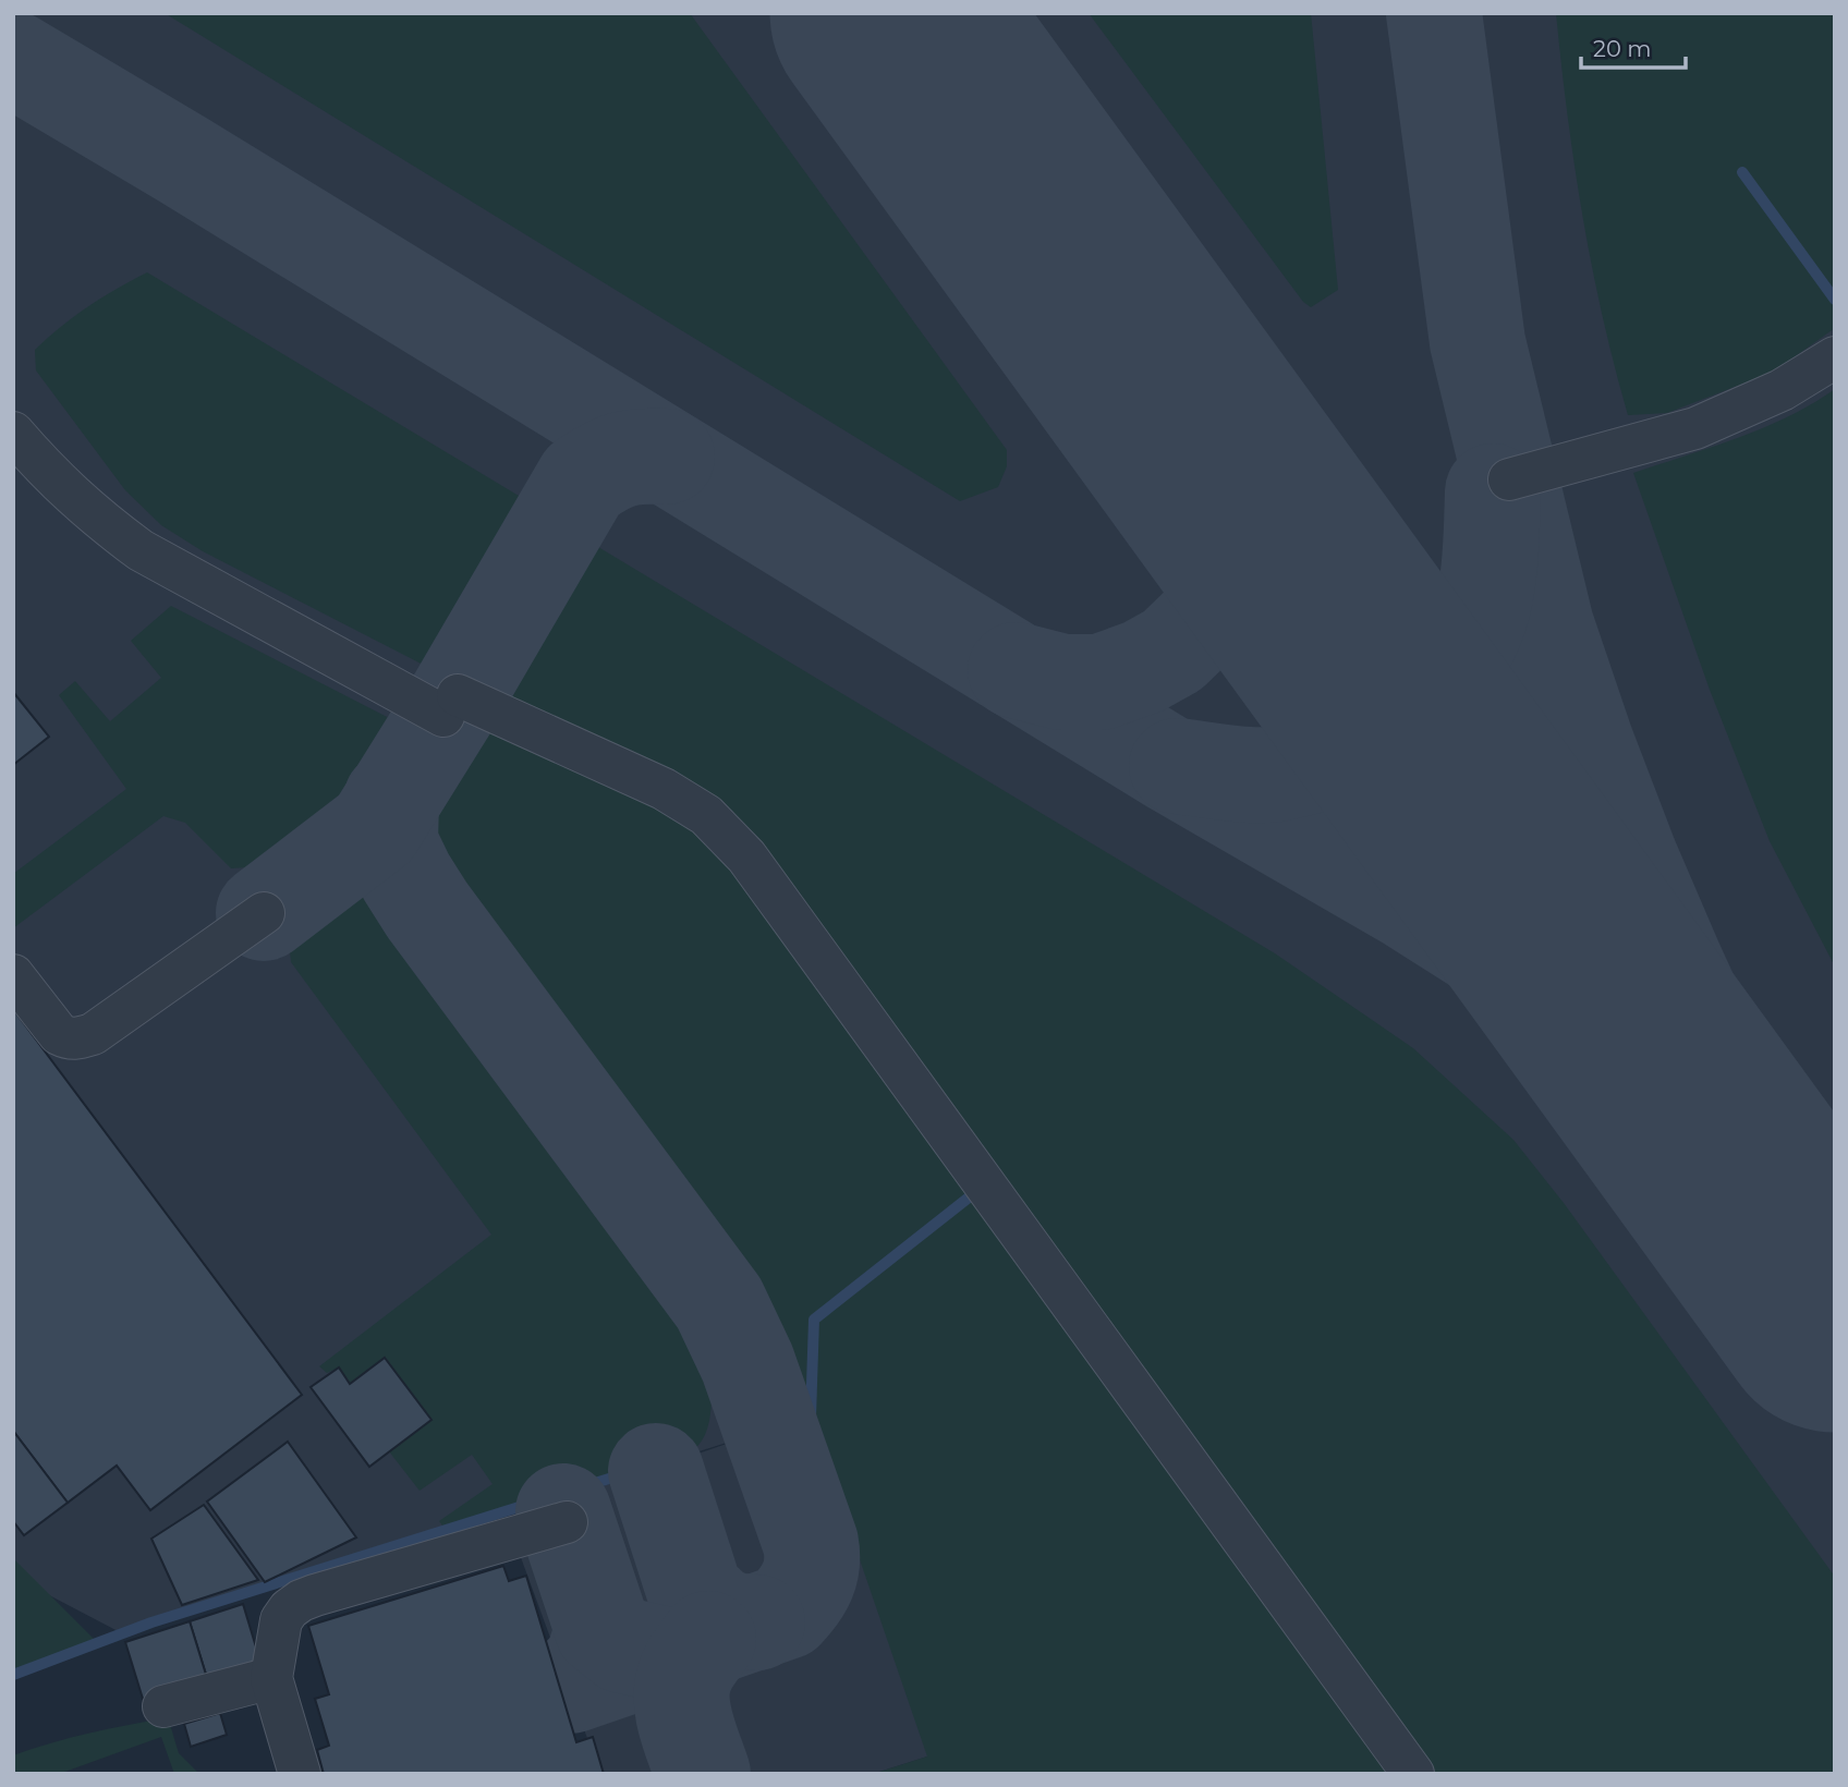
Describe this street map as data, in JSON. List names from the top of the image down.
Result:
{
  "scale_bar": "20 m"
}
